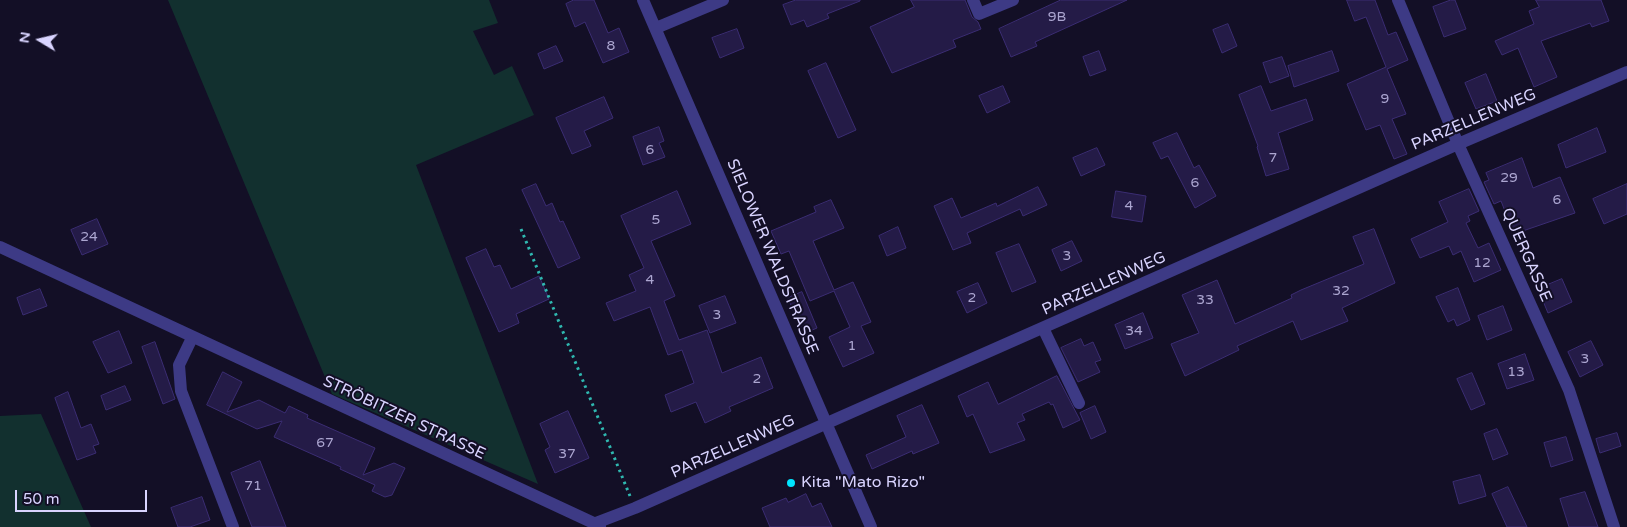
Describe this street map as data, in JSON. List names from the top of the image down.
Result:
{
  "streets": {
    "street": [
      "PARZELLENWEG",
      "QUERGASSE",
      "SIELOWER WALDSTRASSE",
      "STRÖBITZER STRASSE"
    ]
  },
  "crossings": [
    ["PARZELLENWEG", "QUERGASSE"],
    ["PARZELLENWEG", "SIELOWER WALDSTRASSE"],
    ["PARZELLENWEG", "STRÖBITZER STRASSE"]
  ],
  "places": ["Kita \"Mato Rizo\""],
  "house_numbers": [
    "9B",
    "8",
    "9",
    "6",
    "7",
    "29",
    "6",
    "6",
    "4",
    "5",
    "24",
    "3",
    "12",
    "4",
    "32",
    "2",
    "33",
    "3",
    "34",
    "1",
    "3",
    "13",
    "2",
    "67",
    "37",
    "71"
  ],
  "scale_bar": "50 m",
  "north": "left"
}
